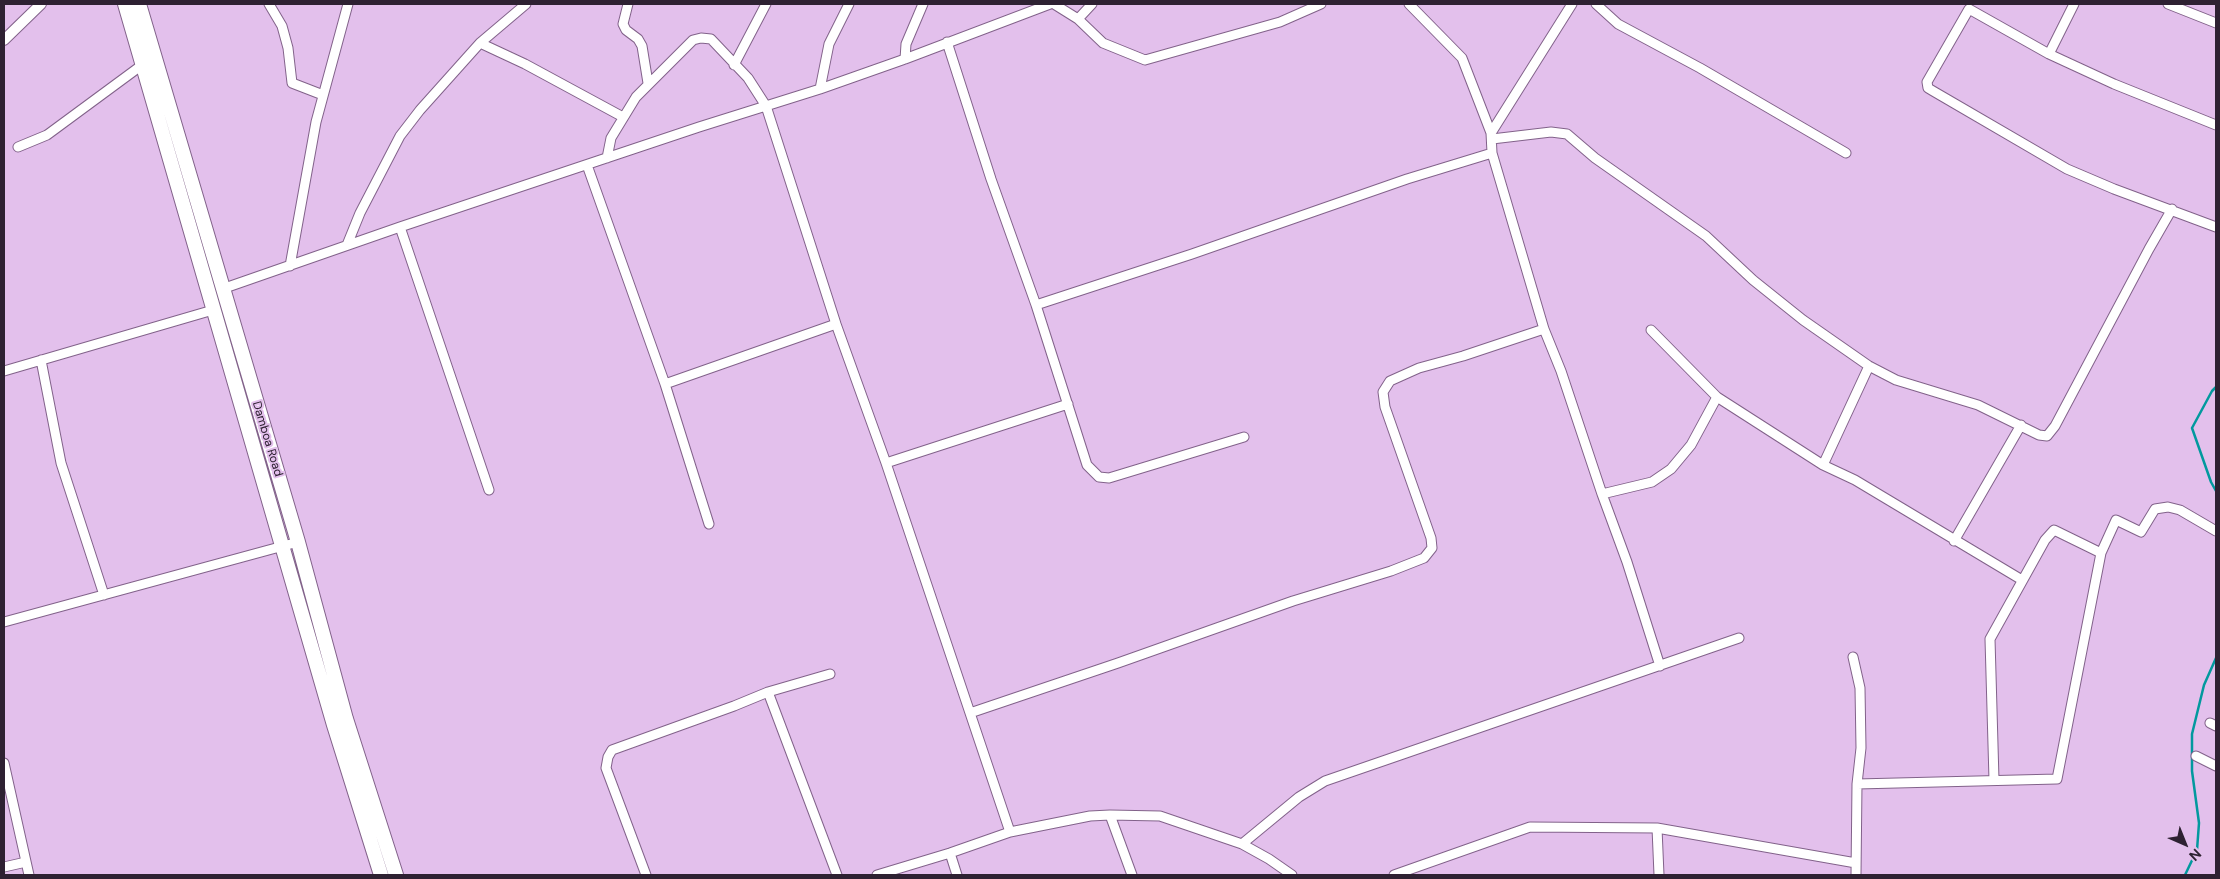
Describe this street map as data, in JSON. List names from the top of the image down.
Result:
{
  "streets": {
    "main road": ["Damboa Road"]
  },
  "north": "bottom right"
}
